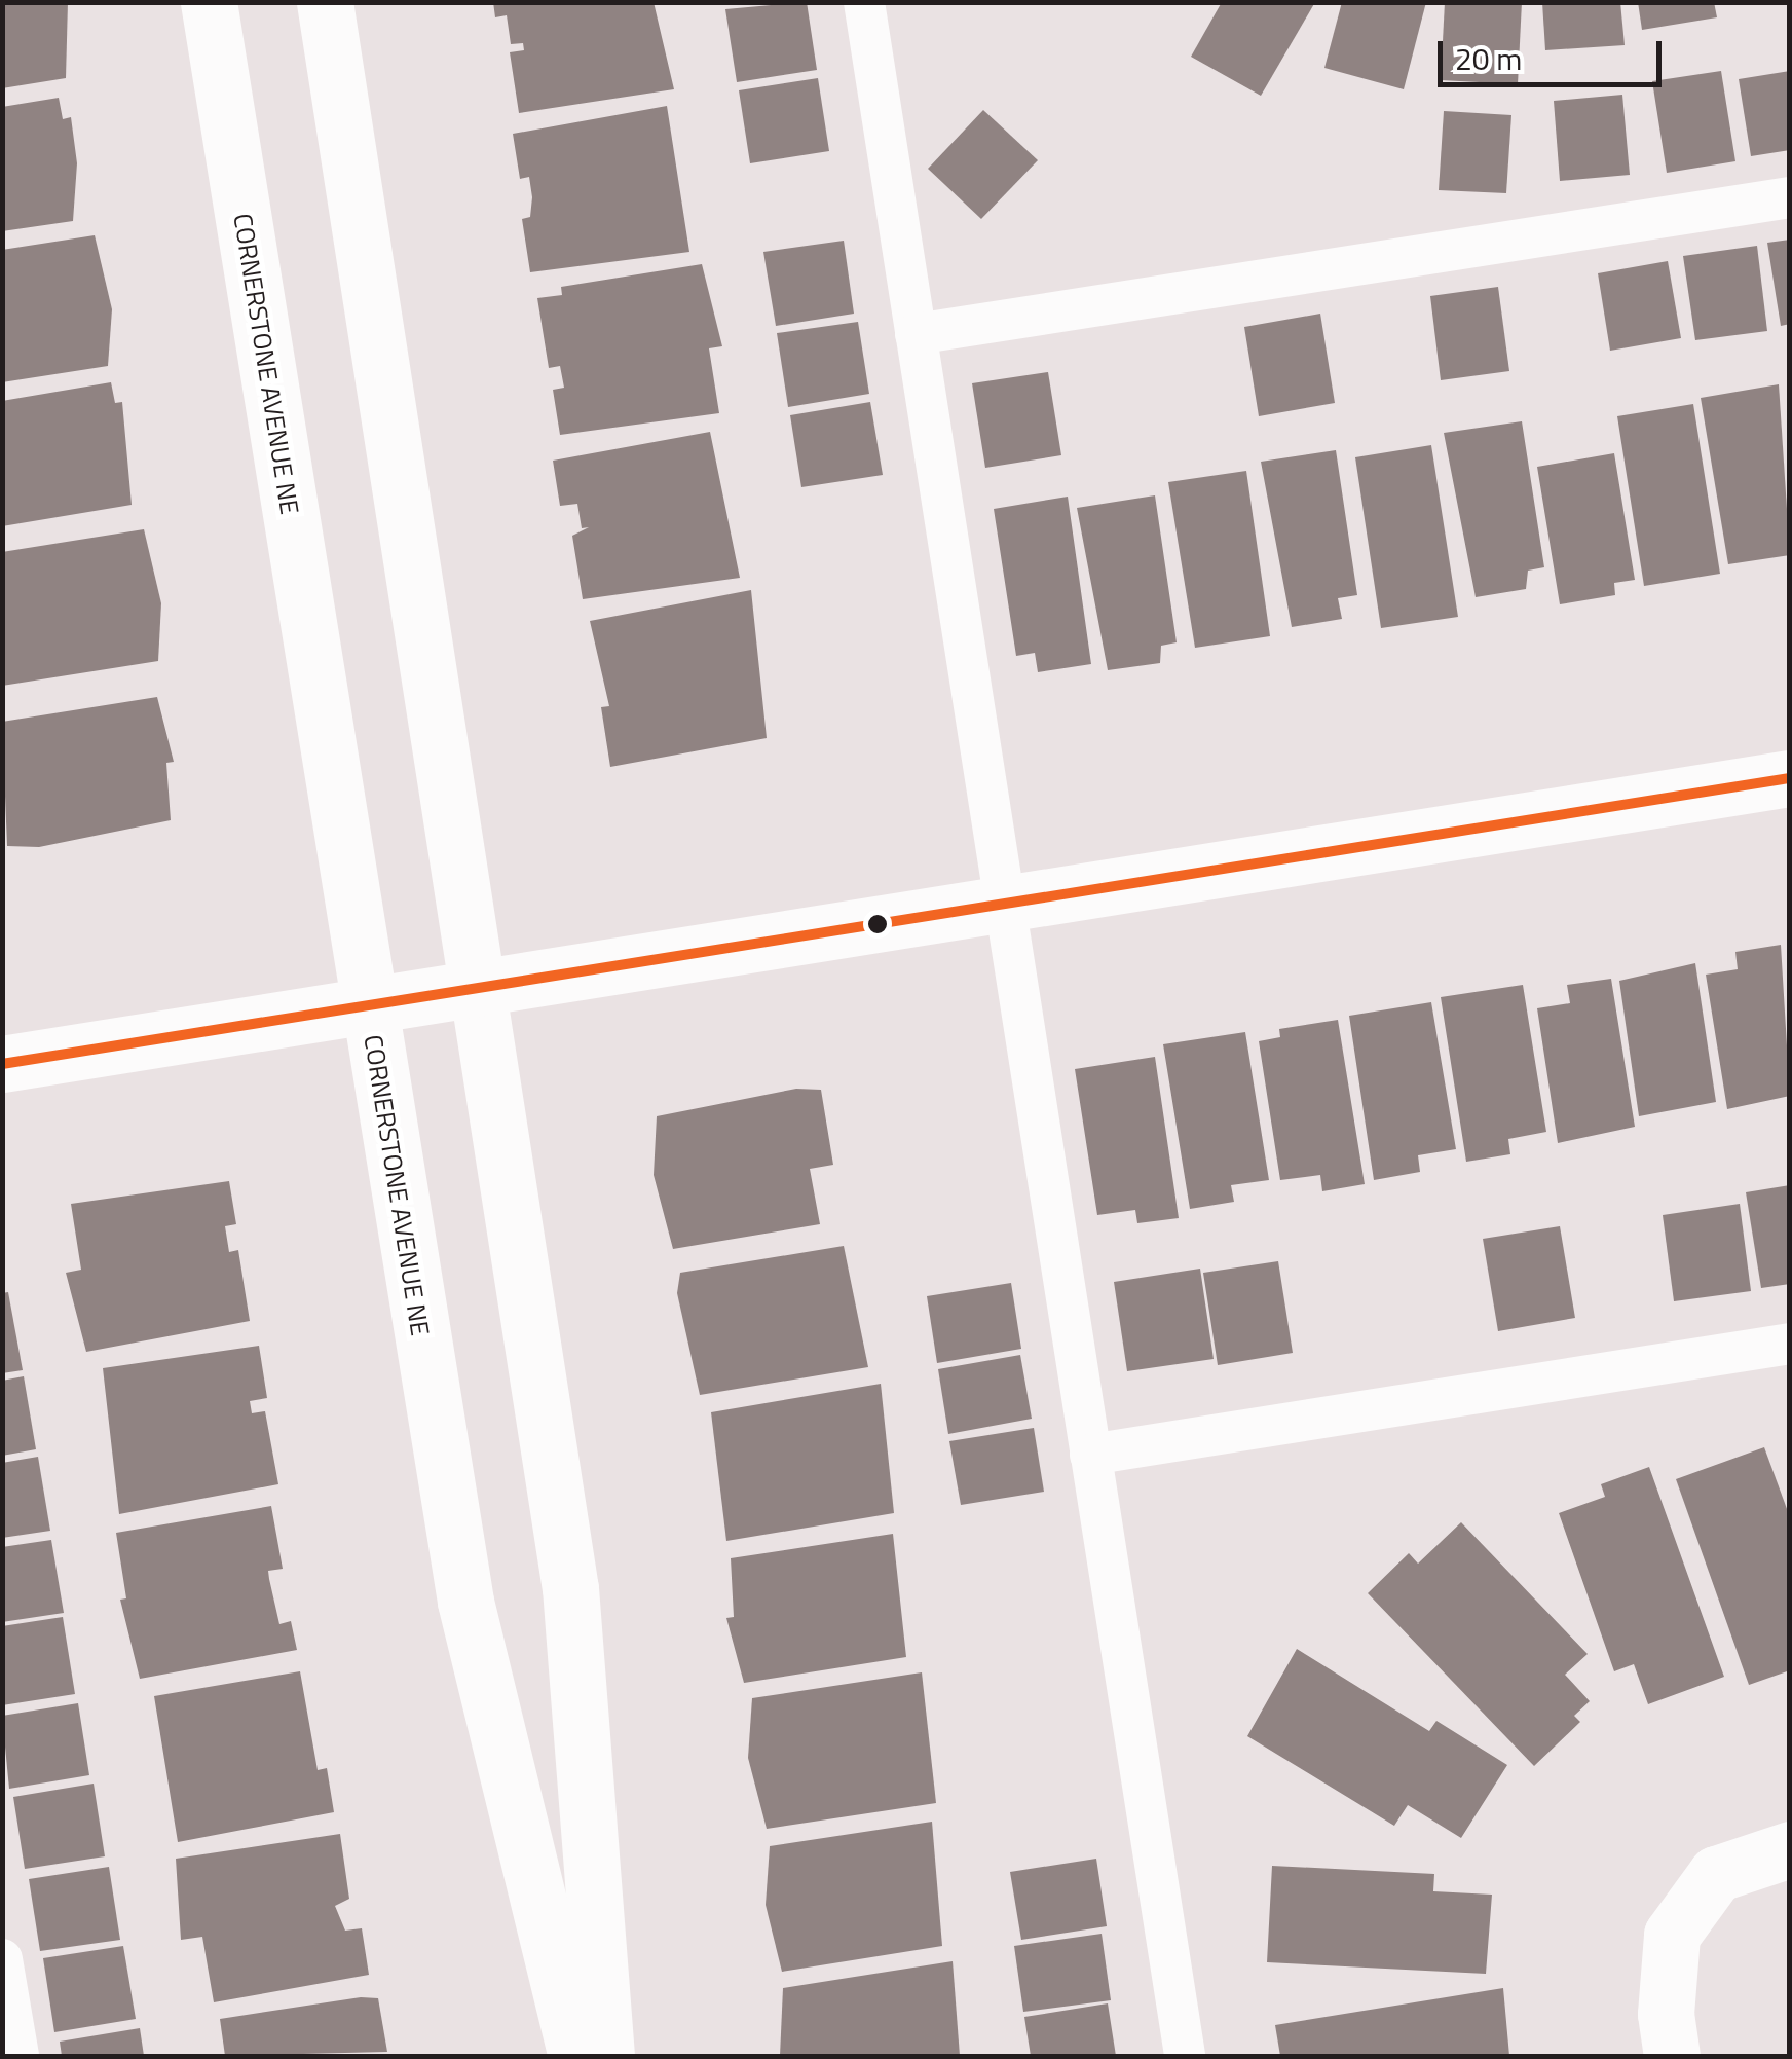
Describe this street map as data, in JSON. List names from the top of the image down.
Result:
{
  "streets": {
    "street": ["CORNERSTONE AVENUE NE"]
  },
  "scale_bar": "20 m"
}
